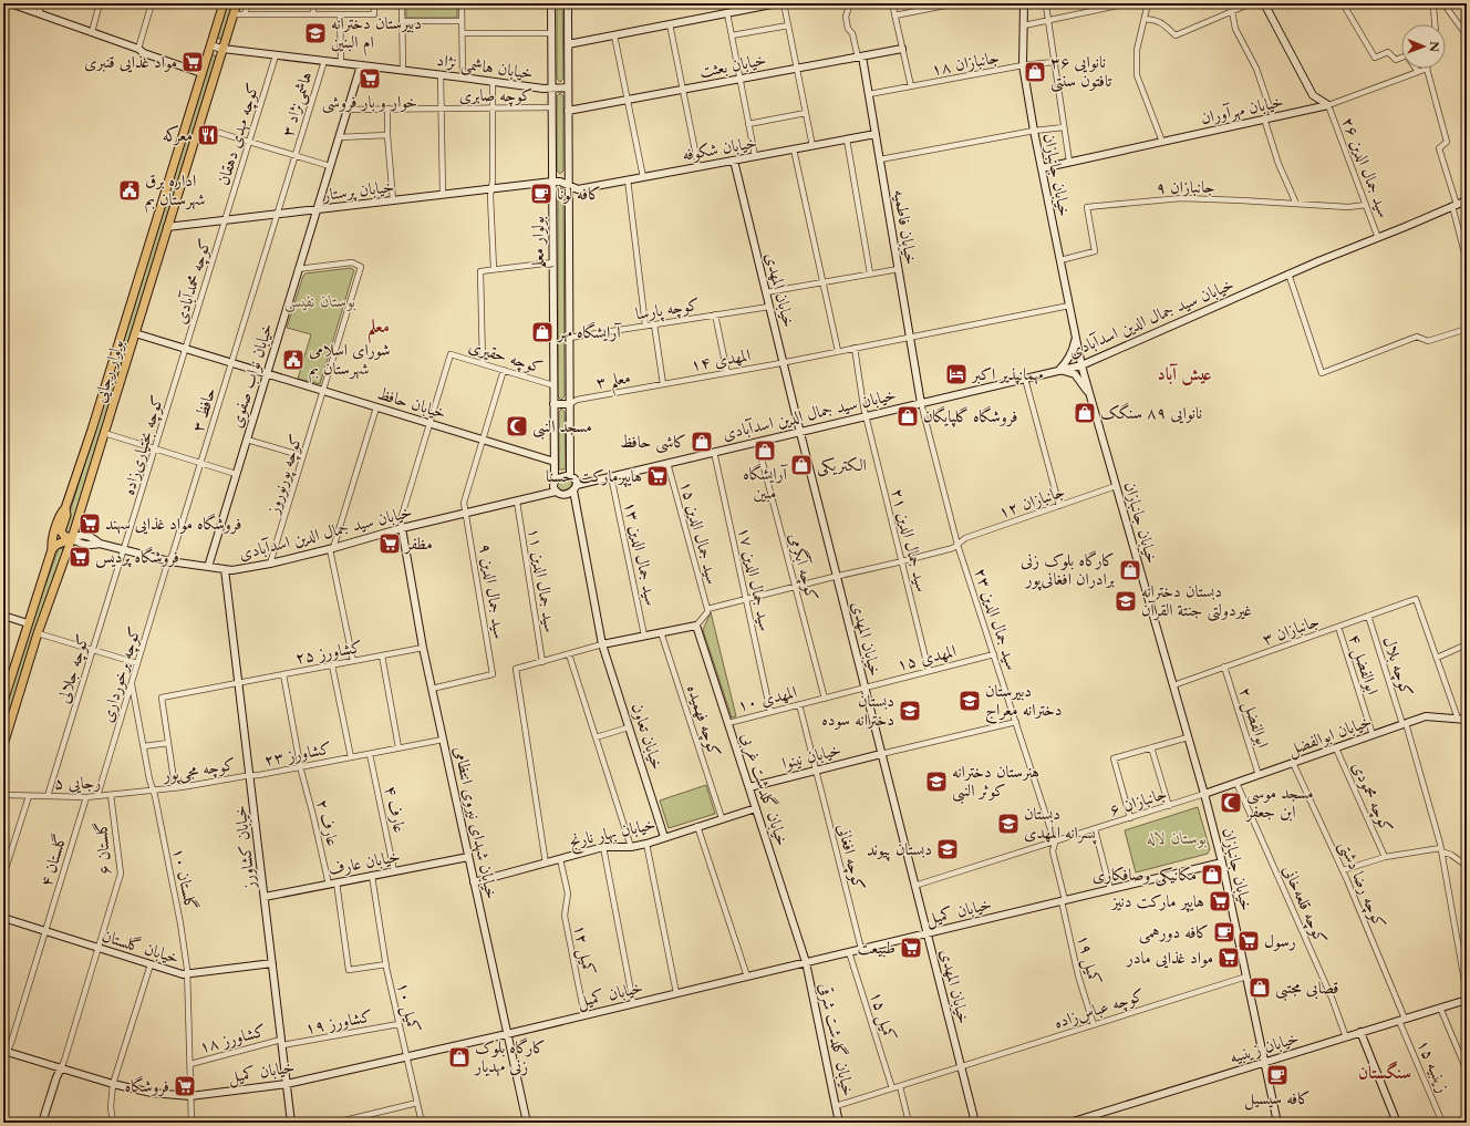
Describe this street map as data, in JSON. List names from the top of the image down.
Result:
{
  "streets": {
    "main road": ["بولوار رجایی"],
    "street": [
      "جانبازان ۱۸",
      "خیابان بعثت",
      "خیابان هاشمی نژاد",
      "کوچه صابری",
      "هاشمی‌نژاد ۳",
      "خیابان مهرآوران",
      "کوچه مهدی دهقان",
      "خیابان شکوفه",
      "سید جمال الدین ۲۶",
      "خیابان جانبازان",
      "جانبازان ۹",
      "خیابان پرستار",
      "خیابان فاطمیه",
      "بولوار معلم",
      "کوچه محمدآبادی",
      "خیابان المهدی",
      "کوچه پارسا",
      "خیابان سید جمال الدین اسدآبادی",
      "کوچه حقیری",
      "المهدی ۱۴",
      "خیابان نواب صفوی",
      "معلم ۳",
      "خیابان حافظ",
      "حافظ ۳",
      "کوچه بختیاری‌زاده",
      "کوچه پورنوروز",
      "جانبازان ۱۲",
      "سید جمال الدین ۱۵",
      "سید جمال الدین ۲۱",
      "سید جمال الدین ۱۳",
      "کوچه آبگرمی",
      "سید جمال الدین ۱۷",
      "سید جمال الدین ۱۱",
      "سید جمال الدین ۹",
      "سید جمال الدین ۲۳",
      "جانبازان ۳",
      "کشاورز ۲۵",
      "المهدی ۱۵",
      "ابوالفضل ۴",
      "کوچه بلال",
      "کوچه جلالی",
      "کوچه برخورداری",
      "المهدی ۱۰",
      "ابوالفضل ۲",
      "کوچه فهمیده",
      "خیابان ابوالفضل",
      "خیابان تعاون",
      "کشاورز ۲۳",
      "خیابان نینوا",
      "کوچه مجی‌پور",
      "رجایی ۵",
      "خیابان گلدشت غربی",
      "کوچه محمودی",
      "جانبازان ۶",
      "عارف ۴",
      "عارف ۲",
      "خیابان شهدای نیروی انتظامی",
      "خیابان بهار نارنج",
      "خیابان کشاورز",
      "گلستان ۶",
      "کوچه افغانی",
      "گلستان ۴",
      "خیابان عارف",
      "گلستان ۱۰",
      "کوچه رضا دشتی",
      "کوچه قلعه‌خانی",
      "خیابان کمیل",
      "خیابان گلستان",
      "کمیل ۱۲",
      "کمیل ۱۹",
      "کمیل ۱۰",
      "کوچه عباس‌زاده",
      "کمیل ۱۵",
      "کشاورز ۱۹",
      "کشاورز ۱۸",
      "خیابان گلدشت شرقی",
      "خیابان زینبیه",
      "زینبیه ۱۵"
    ]
  },
  "crossings": [
    ["جانبازان ۱۸", "خیابان جانبازان"],
    ["جانبازان ۱۸", "خیابان فاطمیه"],
    ["خیابان بعثت", "خیابان فاطمیه"],
    ["خیابان بعثت", "بولوار معلم"],
    ["خیابان هاشمی نژاد", "هاشمی‌نژاد ۳"],
    ["خیابان هاشمی نژاد", "کوچه مهدی دهقان"],
    ["خیابان هاشمی نژاد", "بولوار معلم"],
    ["خیابان هاشمی نژاد", "بولوار رجایی"],
    ["خیابان هاشمی نژاد", "خیابان نواب صفوی"],
    ["کوچه صابری", "بولوار معلم"],
    ["کوچه صابری", "خیابان نواب صفوی"],
    ["هاشمی‌نژاد ۳", "خیابان پرستار"],
    ["هاشمی‌نژاد ۳", "حافظ ۳"],
    ["خیابان مهرآوران", "سید جمال الدین ۲۶"],
    ["خیابان مهرآوران", "خیابان جانبازان"],
    ["کوچه مهدی دهقان", "خیابان پرستار"],
    ["کوچه مهدی دهقان", "کوچه محمدآبادی"],
    ["خیابان شکوفه", "خیابان پرستار"],
    ["خیابان شکوفه", "خیابان فاطمیه"],
    ["خیابان شکوفه", "بولوار معلم"],
    ["خیابان شکوفه", "خیابان المهدی"],
    ["سید جمال الدین ۲۶", "جانبازان ۹"],
    ["سید جمال الدین ۲۶", "خیابان سید جمال الدین اسدآبادی"],
    ["خیابان جانبازان", "جانبازان ۹"],
    ["خیابان جانبازان", "خیابان سید جمال الدین اسدآبادی"],
    ["خیابان جانبازان", "المهدی ۱۴"],
    ["خیابان جانبازان", "جانبازان ۱۲"],
    ["خیابان جانبازان", "جانبازان ۳"],
    ["خیابان جانبازان", "خیابان ابوالفضل"],
    ["خیابان جانبازان", "جانبازان ۶"],
    ["خیابان جانبازان", "خیابان کمیل"],
    ["خیابان جانبازان", "کوچه عباس‌زاده"],
    ["خیابان جانبازان", "خیابان زینبیه"],
    ["خیابان پرستار", "بولوار معلم"],
    ["خیابان پرستار", "کوچه محمدآبادی"],
    ["خیابان پرستار", "بولوار رجایی"],
    ["خیابان پرستار", "خیابان نواب صفوی"],
    ["خیابان فاطمیه", "خیابان سید جمال الدین اسدآبادی"],
    ["خیابان فاطمیه", "المهدی ۱۴"],
    ["خیابان فاطمیه", "سید جمال الدین ۲۳"],
    ["بولوار معلم", "کوچه پارسا"],
    ["بولوار معلم", "خیابان سید جمال الدین اسدآبادی"],
    ["بولوار معلم", "کوچه حقیری"],
    ["بولوار معلم", "معلم ۳"],
    ["بولوار معلم", "خیابان حافظ"],
    ["بولوار معلم", "خیابان تعاون"],
    ["کوچه محمدآبادی", "خیابان حافظ"],
    ["کوچه محمدآبادی", "کوچه بختیاری‌زاده"],
    ["خیابان المهدی", "کوچه پارسا"],
    ["خیابان المهدی", "خیابان سید جمال الدین اسدآبادی"],
    ["خیابان المهدی", "المهدی ۱۴"],
    ["خیابان المهدی", "جانبازان ۱۲"],
    ["خیابان المهدی", "المهدی ۱۵"],
    ["خیابان المهدی", "المهدی ۱۰"],
    ["خیابان المهدی", "خیابان نینوا"],
    ["خیابان المهدی", "جانبازان ۶"],
    ["خیابان المهدی", "خیابان کمیل"],
    ["خیابان المهدی", "کوچه عباس‌زاده"],
    ["خیابان سید جمال الدین اسدآبادی", "بولوار رجایی"],
    ["خیابان سید جمال الدین اسدآبادی", "خیابان نواب صفوی"],
    ["خیابان سید جمال الدین اسدآبادی", "حافظ ۳"],
    ["خیابان سید جمال الدین اسدآبادی", "کوچه بختیاری‌زاده"],
    ["خیابان سید جمال الدین اسدآبادی", "کوچه پورنوروز"],
    ["خیابان سید جمال الدین اسدآبادی", "سید جمال الدین ۱۵"],
    ["خیابان سید جمال الدین اسدآبادی", "سید جمال الدین ۲۱"],
    ["خیابان سید جمال الدین اسدآبادی", "سید جمال الدین ۱۳"],
    ["خیابان سید جمال الدین اسدآبادی", "کوچه آبگرمی"],
    ["خیابان سید جمال الدین اسدآبادی", "سید جمال الدین ۱۷"],
    ["خیابان سید جمال الدین اسدآبادی", "سید جمال الدین ۱۱"],
    ["خیابان سید جمال الدین اسدآبادی", "سید جمال الدین ۹"],
    ["خیابان سید جمال الدین اسدآبادی", "سید جمال الدین ۲۳"],
    ["خیابان سید جمال الدین اسدآبادی", "کوچه جلالی"],
    ["خیابان سید جمال الدین اسدآبادی", "کوچه برخورداری"],
    ["خیابان سید جمال الدین اسدآبادی", "خیابان تعاون"],
    ["خیابان سید جمال الدین اسدآبادی", "خیابان شهدای نیروی انتظامی"],
    ["خیابان سید جمال الدین اسدآبادی", "خیابان کشاورز"],
    ["کوچه حقیری", "خیابان حافظ"],
    ["کوچه حقیری", "سید جمال الدین ۹"],
    ["المهدی ۱۴", "معلم ۳"],
    ["المهدی ۱۴", "سید جمال الدین ۲۱"],
    ["بولوار رجایی", "خیابان حافظ"],
    ["خیابان نواب صفوی", "خیابان حافظ"],
    ["خیابان نواب صفوی", "کوچه پورنوروز"],
    ["خیابان حافظ", "حافظ ۳"],
    ["خیابان حافظ", "کوچه بختیاری‌زاده"],
    ["خیابان حافظ", "کوچه پورنوروز"],
    ["خیابان حافظ", "سید جمال الدین ۹"],
    ["حافظ ۳", "کوچه برخورداری"],
    ["کوچه بختیاری‌زاده", "کوچه جلالی"],
    ["جانبازان ۱۲", "سید جمال الدین ۱۵"],
    ["جانبازان ۱۲", "سید جمال الدین ۲۱"],
    ["جانبازان ۱۲", "کوچه آبگرمی"],
    ["جانبازان ۱۲", "سید جمال الدین ۱۷"],
    ["جانبازان ۱۲", "سید جمال الدین ۲۳"],
    ["سید جمال الدین ۲۱", "المهدی ۱۵"],
    ["کوچه آبگرمی", "المهدی ۱۰"],
    ["سید جمال الدین ۱۷", "المهدی ۱۰"],
    ["سید جمال الدین ۹", "خیابان شهدای نیروی انتظامی"],
    ["سید جمال الدین ۲۳", "المهدی ۱۵"],
    ["سید جمال الدین ۲۳", "جانبازان ۶"],
    ["سید جمال الدین ۲۳", "کمیل ۱۹"],
    ["جانبازان ۳", "ابوالفضل ۴"],
    ["جانبازان ۳", "کوچه بلال"],
    ["جانبازان ۳", "ابوالفضل ۲"],
    ["کشاورز ۲۵", "عارف ۲"],
    ["کشاورز ۲۵", "خیابان شهدای نیروی انتظامی"],
    ["کشاورز ۲۵", "خیابان کشاورز"],
    ["المهدی ۱۵", "المهدی ۱۰"],
    ["ابوالفضل ۴", "خیابان ابوالفضل"],
    ["کوچه بلال", "خیابان ابوالفضل"],
    ["کوچه جلالی", "رجایی ۵"],
    ["کوچه برخورداری", "رجایی ۵"],
    ["کوچه برخورداری", "گلستان ۱۰"],
    ["المهدی ۱۰", "خیابان گلدشت غربی"],
    ["المهدی ۱۰", "کوچه افغانی"],
    ["ابوالفضل ۲", "خیابان ابوالفضل"],
    ["کوچه فهمیده", "خیابان بهار نارنج"],
    ["خیابان ابوالفضل", "کوچه محمودی"],
    ["خیابان ابوالفضل", "جانبازان ۶"],
    ["خیابان ابوالفضل", "کوچه رضا دشتی"],
    ["خیابان ابوالفضل", "کوچه قلعه‌خانی"],
    ["خیابان تعاون", "خیابان بهار نارنج"],
    ["کشاورز ۲۳", "کوچه مجی‌پور"],
    ["کشاورز ۲۳", "عارف ۴"],
    ["کشاورز ۲۳", "عارف ۲"],
    ["کشاورز ۲۳", "خیابان شهدای نیروی انتظامی"],
    ["کشاورز ۲۳", "خیابان کشاورز"],
    ["خیابان نینوا", "خیابان گلدشت غربی"],
    ["خیابان نینوا", "کوچه افغانی"],
    ["کوچه مجی‌پور", "رجایی ۵"],
    ["کوچه مجی‌پور", "خیابان کشاورز"],
    ["کوچه مجی‌پور", "گلستان ۱۰"],
    ["رجایی ۵", "گلستان ۶"],
    ["رجایی ۵", "گلستان ۴"],
    ["رجایی ۵", "گلستان ۱۰"],
    ["خیابان گلدشت غربی", "خیابان بهار نارنج"],
    ["خیابان گلدشت غربی", "خیابان کمیل"],
    ["خیابان گلدشت غربی", "خیابان گلدشت شرقی"],
    ["جانبازان ۶", "کمیل ۱۹"],
    ["عارف ۴", "خیابان عارف"],
    ["عارف ۲", "خیابان عارف"],
    ["خیابان شهدای نیروی انتظامی", "خیابان بهار نارنج"],
    ["خیابان شهدای نیروی انتظامی", "خیابان عارف"],
    ["خیابان شهدای نیروی انتظامی", "خیابان کمیل"],
    ["خیابان بهار نارنج", "کمیل ۱۲"],
    ["خیابان کشاورز", "خیابان عارف"],
    ["خیابان کشاورز", "خیابان کمیل"],
    ["خیابان کشاورز", "خیابان گلستان"],
    ["خیابان کشاورز", "کشاورز ۱۹"],
    ["خیابان کشاورز", "کشاورز ۱۸"],
    ["گلستان ۶", "خیابان کمیل"],
    ["گلستان ۶", "خیابان گلستان"],
    ["کوچه افغانی", "خیابان کمیل"],
    ["گلستان ۴", "خیابان کمیل"],
    ["گلستان ۴", "خیابان گلستان"],
    ["خیابان عارف", "کمیل ۱۰"],
    ["گلستان ۱۰", "خیابان کمیل"],
    ["گلستان ۱۰", "خیابان گلستان"],
    ["گلستان ۱۰", "کشاورز ۱۸"],
    ["کوچه رضا دشتی", "خیابان زینبیه"],
    ["کوچه رضا دشتی", "زینبیه ۱۵"],
    ["کوچه قلعه‌خانی", "خیابان زینبیه"],
    ["خیابان کمیل", "کمیل ۱۲"],
    ["خیابان کمیل", "کمیل ۱۹"],
    ["خیابان کمیل", "کمیل ۱۰"],
    ["خیابان کمیل", "کمیل ۱۵"],
    ["خیابان کمیل", "خیابان گلدشت شرقی"],
    ["کمیل ۱۹", "کوچه عباس‌زاده"],
    ["کمیل ۱۰", "کشاورز ۱۹"],
    ["کوچه عباس‌زاده", "کمیل ۱۵"],
    ["کوچه عباس‌زاده", "خیابان گلدشت شرقی"],
    ["کشاورز ۱۹", "کشاورز ۱۸"],
    ["خیابان زینبیه", "زینبیه ۱۵"]
  ],
  "districts": ["معلم", "عیش آباد", "سنگستان"],
  "parks": ["بوستان نفیس", "بوستان لاله"],
  "places": {
    "school or university": [
      "دبیرستان دخترانه ام البنین",
      "دبستان دخترانه غیردولتی جنتة القرآن",
      "دبیرستان دخترانه معراج",
      "دبستان دخترانه سوده",
      "هنرستان دخترانه کوثر النبی",
      "دبستان پسرانه المهدی",
      "دبستان پیوند"
    ],
    "supermarket": [
      "مواد غذایی قنبری",
      "خوار و بار فروشی",
      "هایپرمارکت حسنا",
      "فروشگاه مواد غذایی سهند",
      "مظفر",
      "فروشگاه پردیس",
      "هایپر مارکت دنیز",
      "رسول",
      "طبیعت",
      "مواد غذایی مادر",
      "فروشگاه"
    ],
    "shop": [
      "نانوایی ۳۶ تافتون سنتی",
      "آرایشگاه مهر",
      "نانوایی ۸۹ سنگک",
      "فروشگاه گلپایگان",
      "کاشی حافظ",
      "آرایشگاه مبین",
      "الکتریکی",
      "کارگاه بلوک زنی برادران افغانی‌پور",
      "مکانیکی وصافکاری",
      "قصابی مجتبی",
      "کارگاه بلوک زنی مهدیار"
    ],
    "restaurant": ["معرکه"],
    "public building": ["اداره برق شهرستان بم", "شورای اسلامی شهرستان بم"],
    "cafe": ["کافه لونا", "کافه دورهمی", "کافه سیسیل"],
    "hotel": ["مهمانپذیر اکبر"],
    "mosque": ["مسجد النبی", "مسجد موسی ابن جعفر"]
  },
  "north": "right"
}
